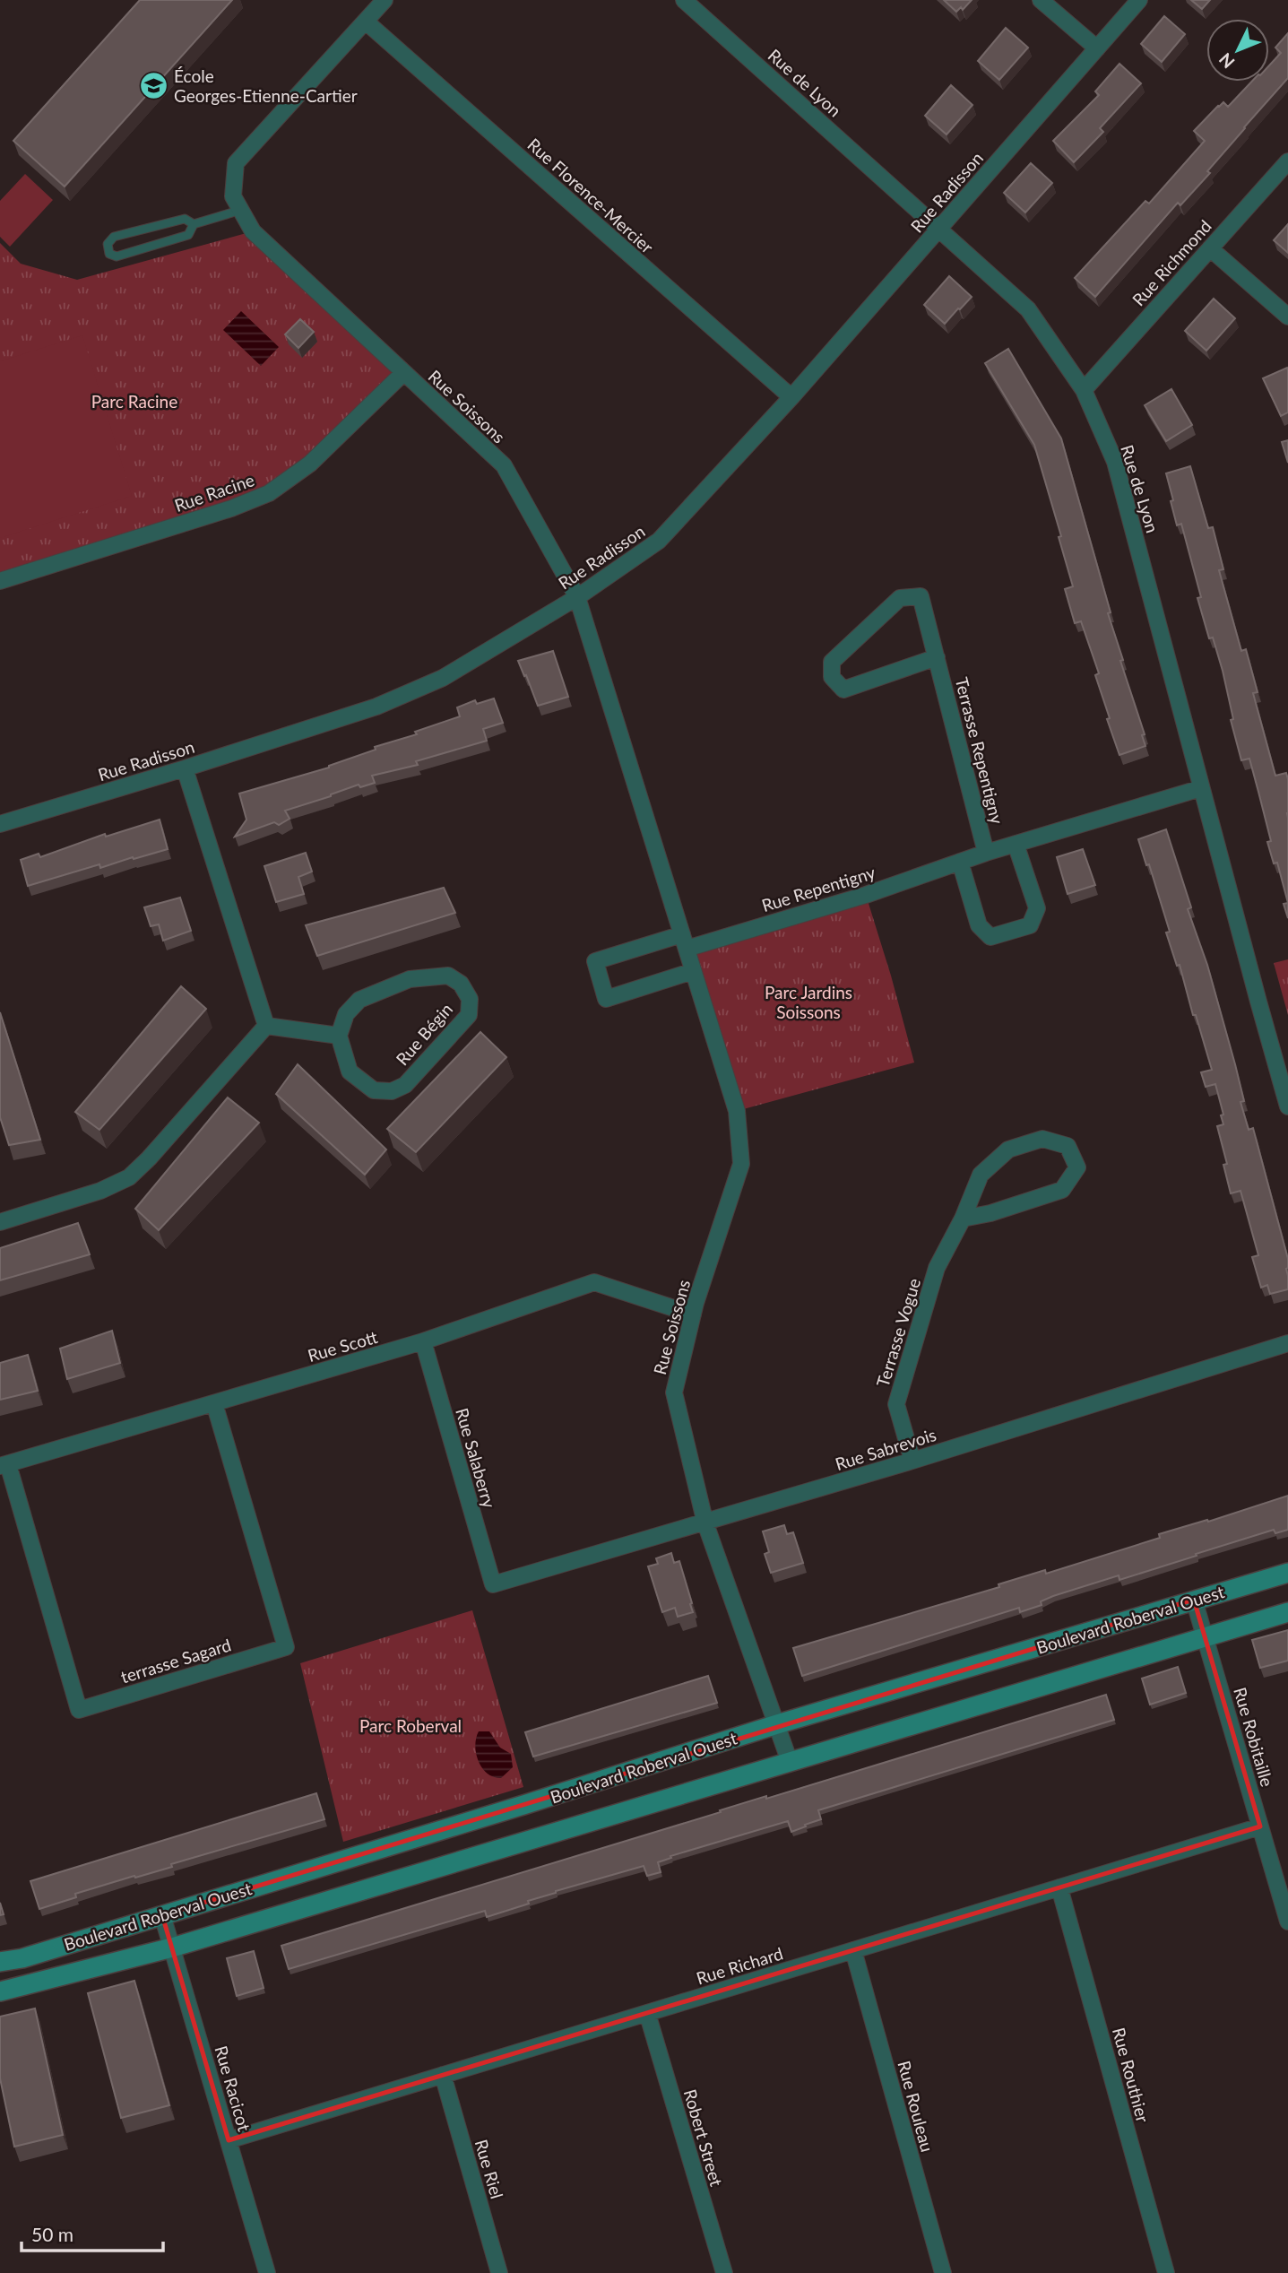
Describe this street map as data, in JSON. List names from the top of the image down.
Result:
{
  "streets": {
    "street": [
      "Rue de Lyon",
      "Rue Radisson",
      "Rue Florence-Mercier",
      "Rue Richmond",
      "Rue Soissons",
      "Rue Racine",
      "Terrasse Repentigny",
      "Rue Repentigny",
      "Rue Bégin",
      "Terrasse Vogue",
      "Rue Scott",
      "Rue Sabrevois",
      "Rue Salaberry",
      "Boulevard Roberval Ouest",
      "terrasse Sagard",
      "Rue Robitaille",
      "Rue Richard",
      "Rue Routhier",
      "Rue Racicot",
      "Rue Rouleau",
      "Robert Street",
      "Rue Riel"
    ]
  },
  "crossings": [
    ["Rue de Lyon", "Rue Radisson"],
    ["Rue de Lyon", "Rue Richmond"],
    ["Rue de Lyon", "Rue Repentigny"],
    ["Rue Radisson", "Rue Florence-Mercier"],
    ["Rue Radisson", "Rue Soissons"],
    ["Rue Florence-Mercier", "Rue Soissons"],
    ["Rue Soissons", "Rue Racine"],
    ["Rue Soissons", "Rue Repentigny"],
    ["Rue Soissons", "Rue Scott"],
    ["Rue Soissons", "Rue Sabrevois"],
    ["Rue Soissons", "Boulevard Roberval Ouest"],
    ["Terrasse Repentigny", "Rue Repentigny"],
    ["Terrasse Vogue", "Rue Sabrevois"],
    ["Rue Scott", "Rue Salaberry"],
    ["Rue Scott", "terrasse Sagard"],
    ["Rue Sabrevois", "Rue Salaberry"],
    ["Boulevard Roberval Ouest", "Rue Robitaille"],
    ["Boulevard Roberval Ouest", "Rue Racicot"],
    ["Rue Robitaille", "Rue Richard"],
    ["Rue Richard", "Rue Routhier"],
    ["Rue Richard", "Rue Racicot"],
    ["Rue Richard", "Rue Rouleau"],
    ["Rue Richard", "Robert Street"],
    ["Rue Richard", "Rue Riel"]
  ],
  "parks": ["Parc Racine", "Parc Jardins Soissons", "Parc Roberval"],
  "places": {
    "school or university": ["École Georges-Etienne-Cartier"]
  },
  "scale_bar": "50 m",
  "north": "bottom left"
}
